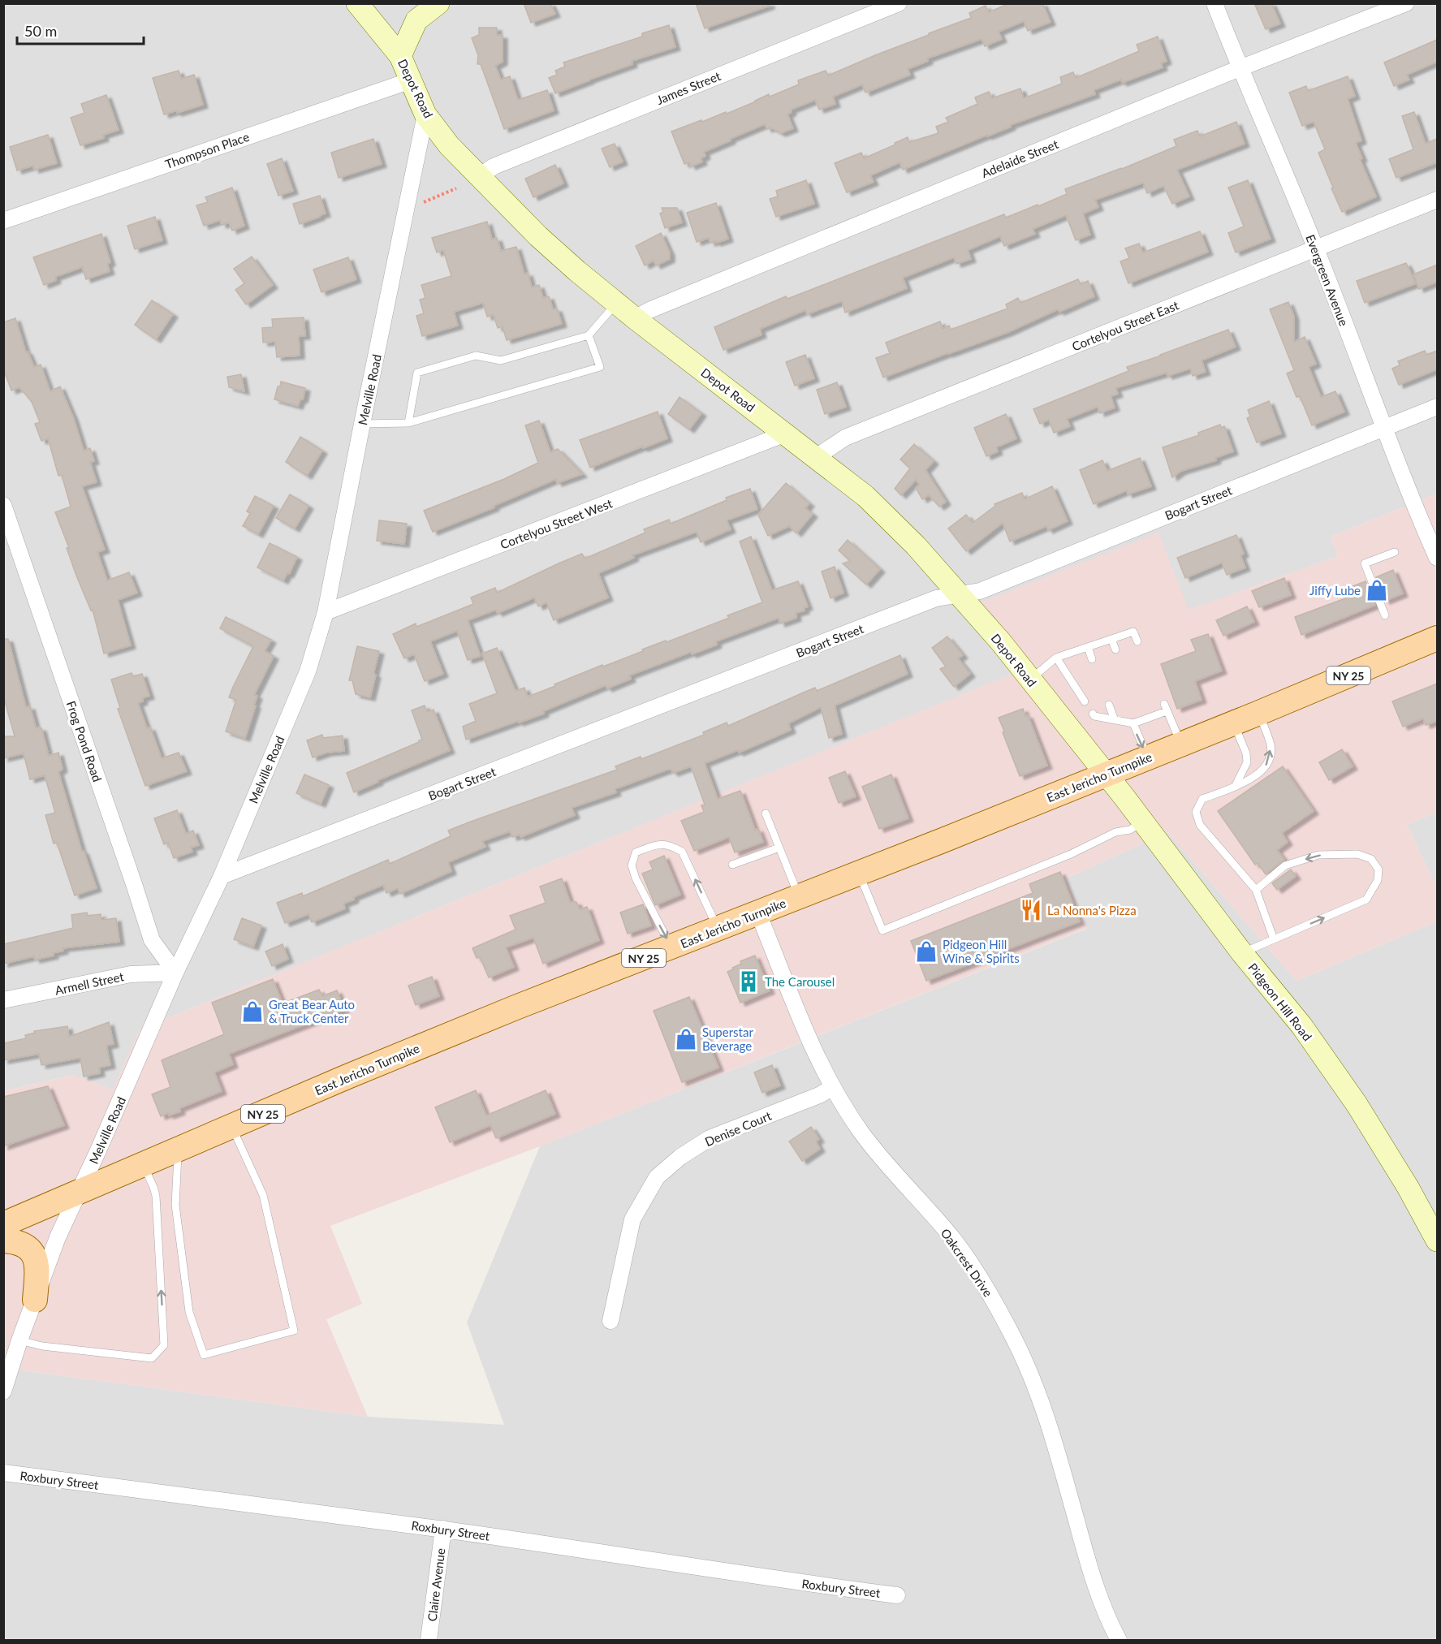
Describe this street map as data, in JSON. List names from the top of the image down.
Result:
{
  "streets": {
    "main road": ["NY 25", "East Jericho Turnpike"],
    "street": [
      "James Street",
      "Depot Road",
      "Thompson Place",
      "Adelaide Street",
      "Evergreen Avenue",
      "Cortelyou Street East",
      "Melville Road",
      "Bogart Street",
      "Cortelyou Street West",
      "Frog Pond Road",
      "Armell Street",
      "Pidgeon Hill Road",
      "Denise Court",
      "Oakcrest Drive",
      "Roxbury Street",
      "Claire Avenue"
    ]
  },
  "crossings": [
    ["James Street", "Depot Road"],
    ["Depot Road", "Thompson Place"],
    ["Depot Road", "Adelaide Street"],
    ["Depot Road", "Cortelyou Street East"],
    ["Depot Road", "Melville Road"],
    ["Depot Road", "Bogart Street"],
    ["Depot Road", "Cortelyou Street West"],
    ["Depot Road", "East Jericho Turnpike"],
    ["Depot Road", "Pidgeon Hill Road"],
    ["Adelaide Street", "Evergreen Avenue"],
    ["Evergreen Avenue", "Cortelyou Street East"],
    ["Evergreen Avenue", "Bogart Street"],
    ["Melville Road", "Bogart Street"],
    ["Melville Road", "Cortelyou Street West"],
    ["Melville Road", "Frog Pond Road"],
    ["Melville Road", "East Jericho Turnpike"],
    ["Melville Road", "Armell Street"],
    ["Frog Pond Road", "Armell Street"],
    ["East Jericho Turnpike", "Pidgeon Hill Road"],
    ["East Jericho Turnpike", "Oakcrest Drive"],
    ["Denise Court", "Oakcrest Drive"],
    ["Roxbury Street", "Claire Avenue"]
  ],
  "places": {
    "shop": [
      "Jiffy Lube",
      "Pidgeon Hill Wine & Spirits",
      "Great Bear Auto & Truck Center",
      "Superstar Beverage"
    ],
    "restaurant": ["La Nonna's Pizza"],
    "building": ["The Carousel"]
  },
  "scale_bar": "50 m"
}
